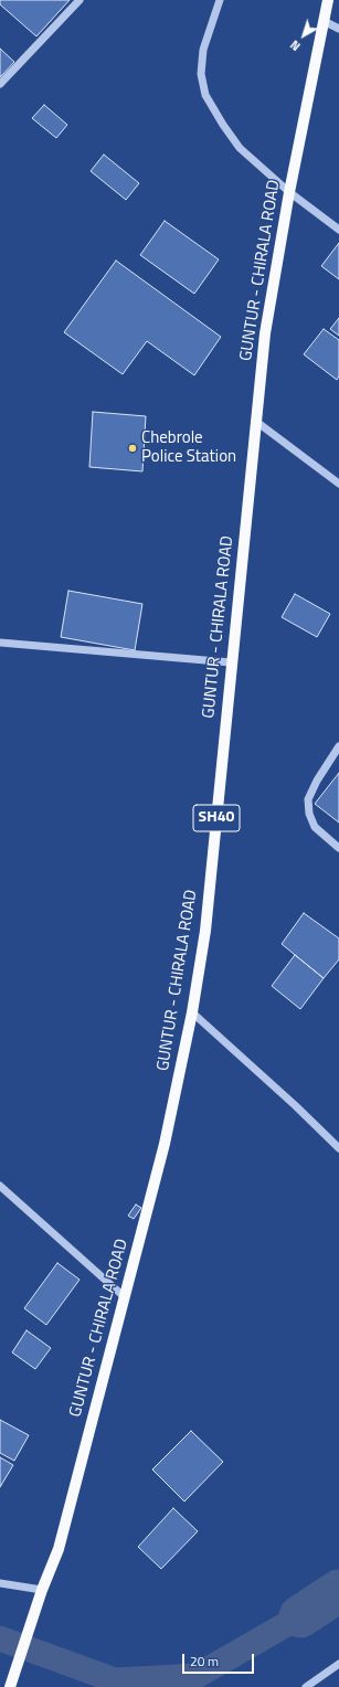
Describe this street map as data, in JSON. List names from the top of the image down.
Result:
{
  "streets": {
    "main road": ["GUNTUR - CHIRALA ROAD", "SH40"]
  },
  "places": ["Chebrole Police Station"],
  "scale_bar": "20 m",
  "north": "bottom left"
}
